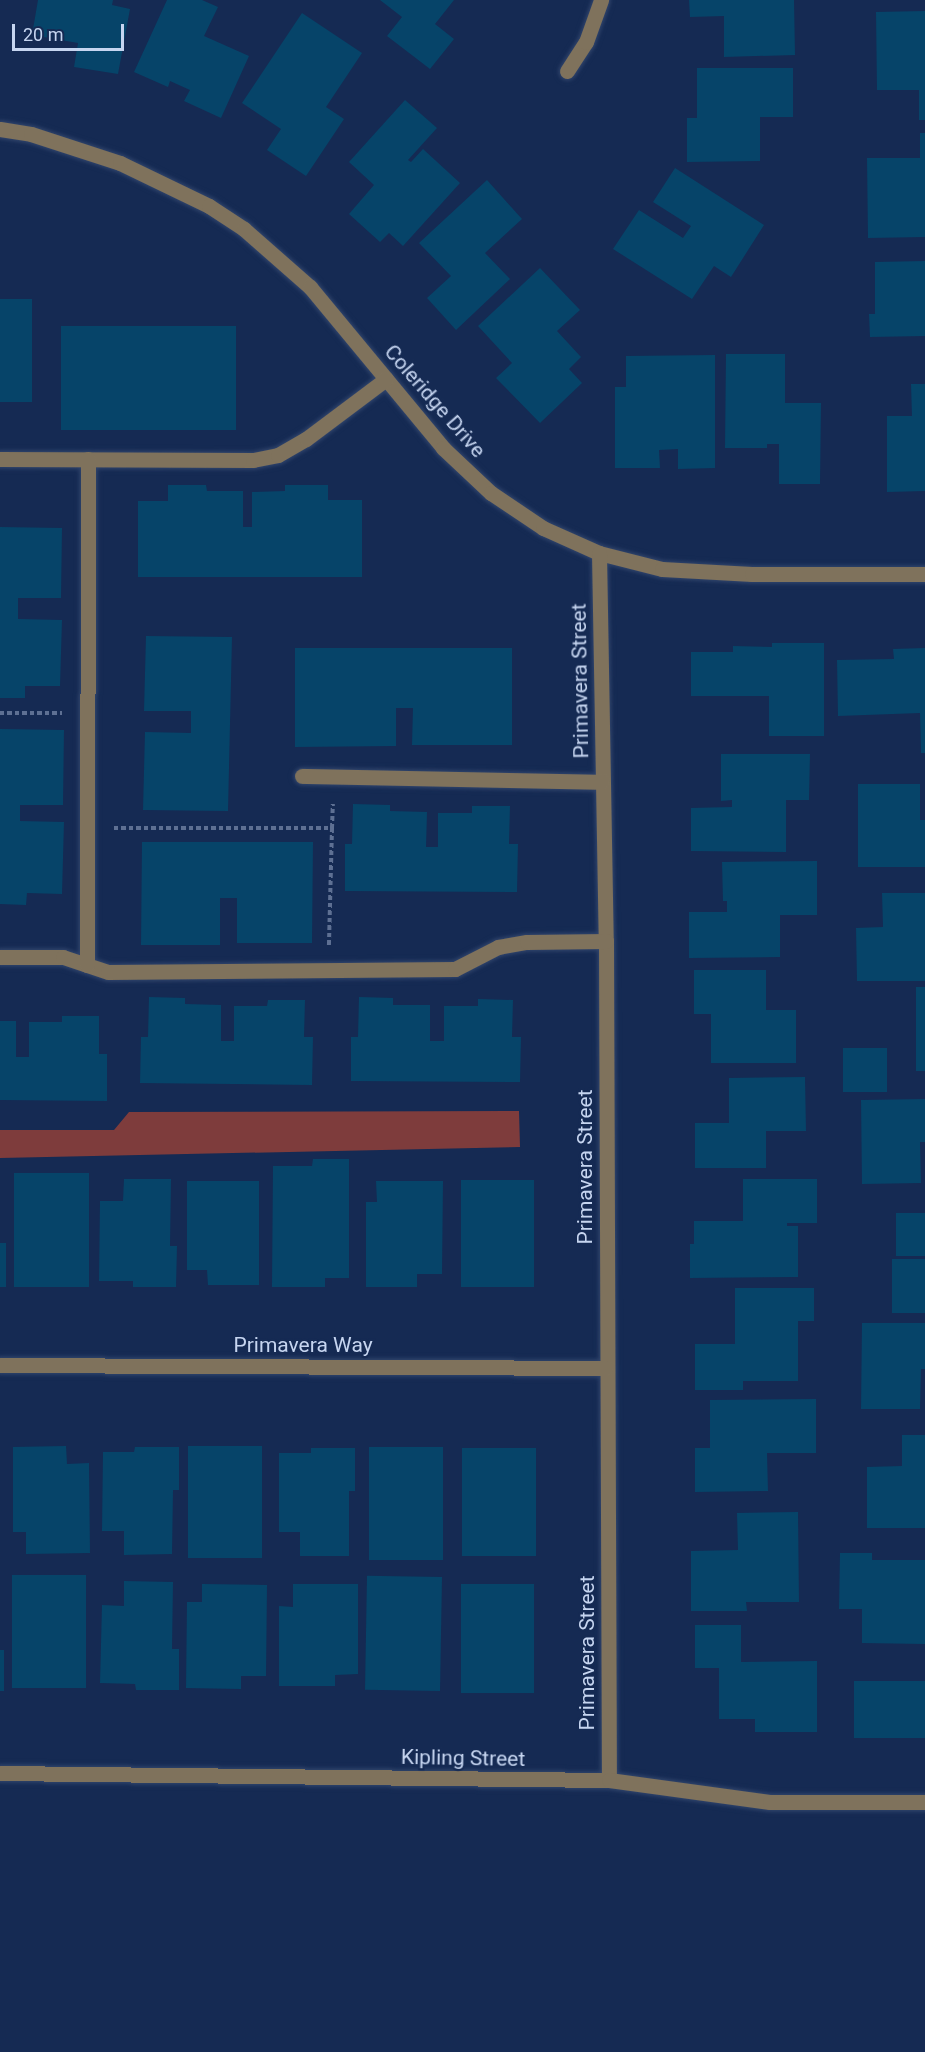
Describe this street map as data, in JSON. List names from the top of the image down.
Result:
{
  "streets": {
    "street": [
      "Coleridge Drive",
      "Primavera Street",
      "Primavera Way",
      "Kipling Street"
    ]
  },
  "crossings": [
    ["Coleridge Drive", "Primavera Street"],
    ["Primavera Street", "Primavera Way"],
    ["Primavera Street", "Kipling Street"]
  ],
  "scale_bar": "20 m"
}
